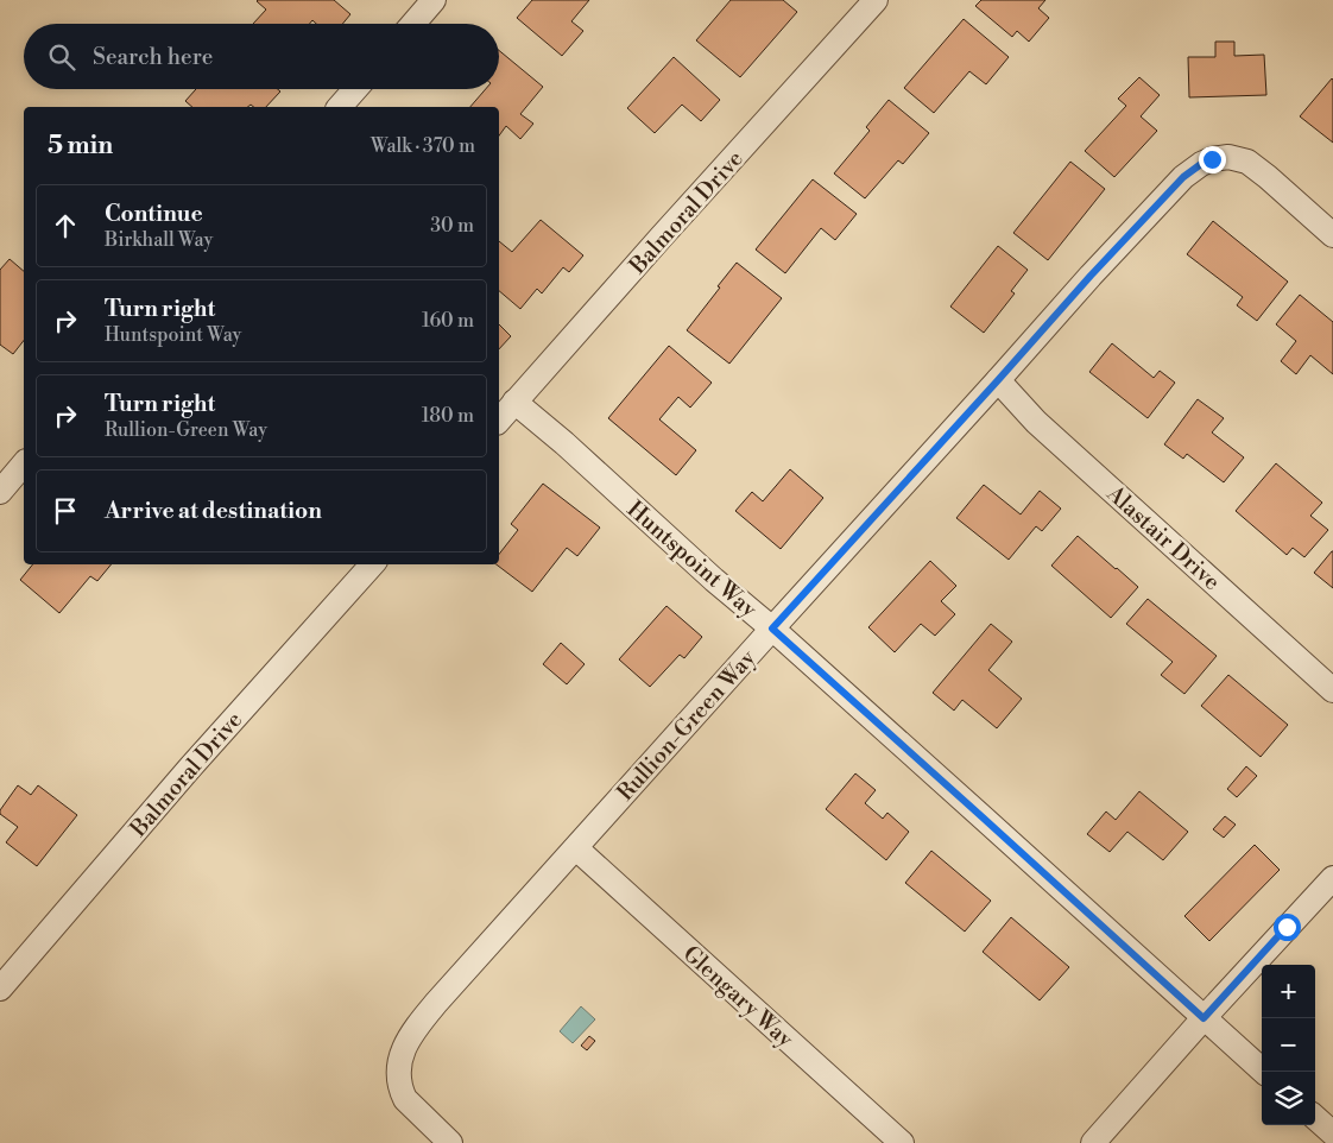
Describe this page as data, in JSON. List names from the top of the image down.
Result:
{
  "streets": {
    "street": [
      "Balmoral Drive",
      "Alastair Drive",
      "Huntspoint Way",
      "Rullion-Green Way",
      "Glengary Way"
    ]
  },
  "crossings": [
    ["Balmoral Drive", "Huntspoint Way"],
    ["Alastair Drive", "Rullion-Green Way"],
    ["Huntspoint Way", "Rullion-Green Way"],
    ["Rullion-Green Way", "Glengary Way"]
  ],
  "page": {
    "search": "Search here",
    "heading": ["5 min", "Walk · 370 m"],
    "list": [
      ["Continue", "Birkhall Way", "30 m"],
      ["Turn right", "Huntspoint Way", "160 m"],
      ["Turn right", "Rullion-Green Way", "180 m"],
      "Arrive at destination"
    ],
    "map_buttons": ["+", "−"]
  }
}
